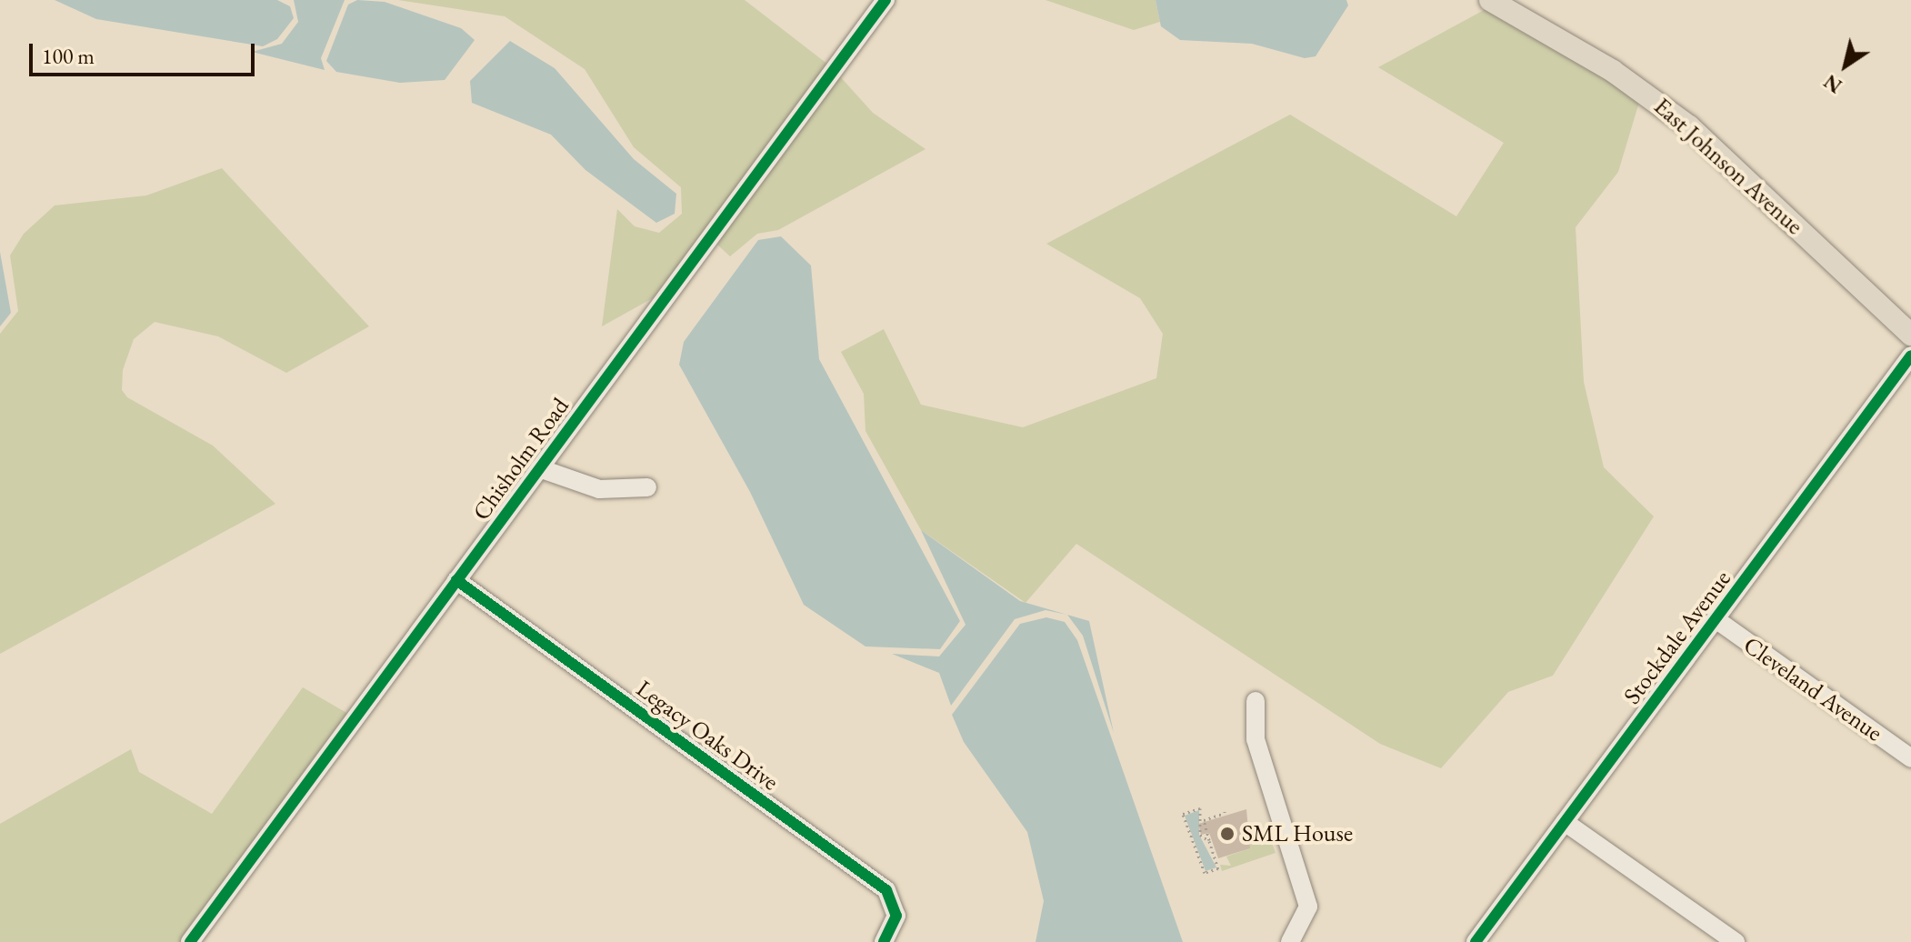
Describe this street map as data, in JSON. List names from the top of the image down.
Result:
{
  "streets": {
    "main road": ["East Johnson Avenue"],
    "street": [
      "Chisholm Road",
      "Stockdale Avenue",
      "Cleveland Avenue",
      "Legacy Oaks Drive"
    ]
  },
  "crossings": [
    ["Chisholm Road", "Legacy Oaks Drive"],
    ["Stockdale Avenue", "Cleveland Avenue"]
  ],
  "places": ["SML House"],
  "scale_bar": "100 m",
  "north": "bottom left"
}
